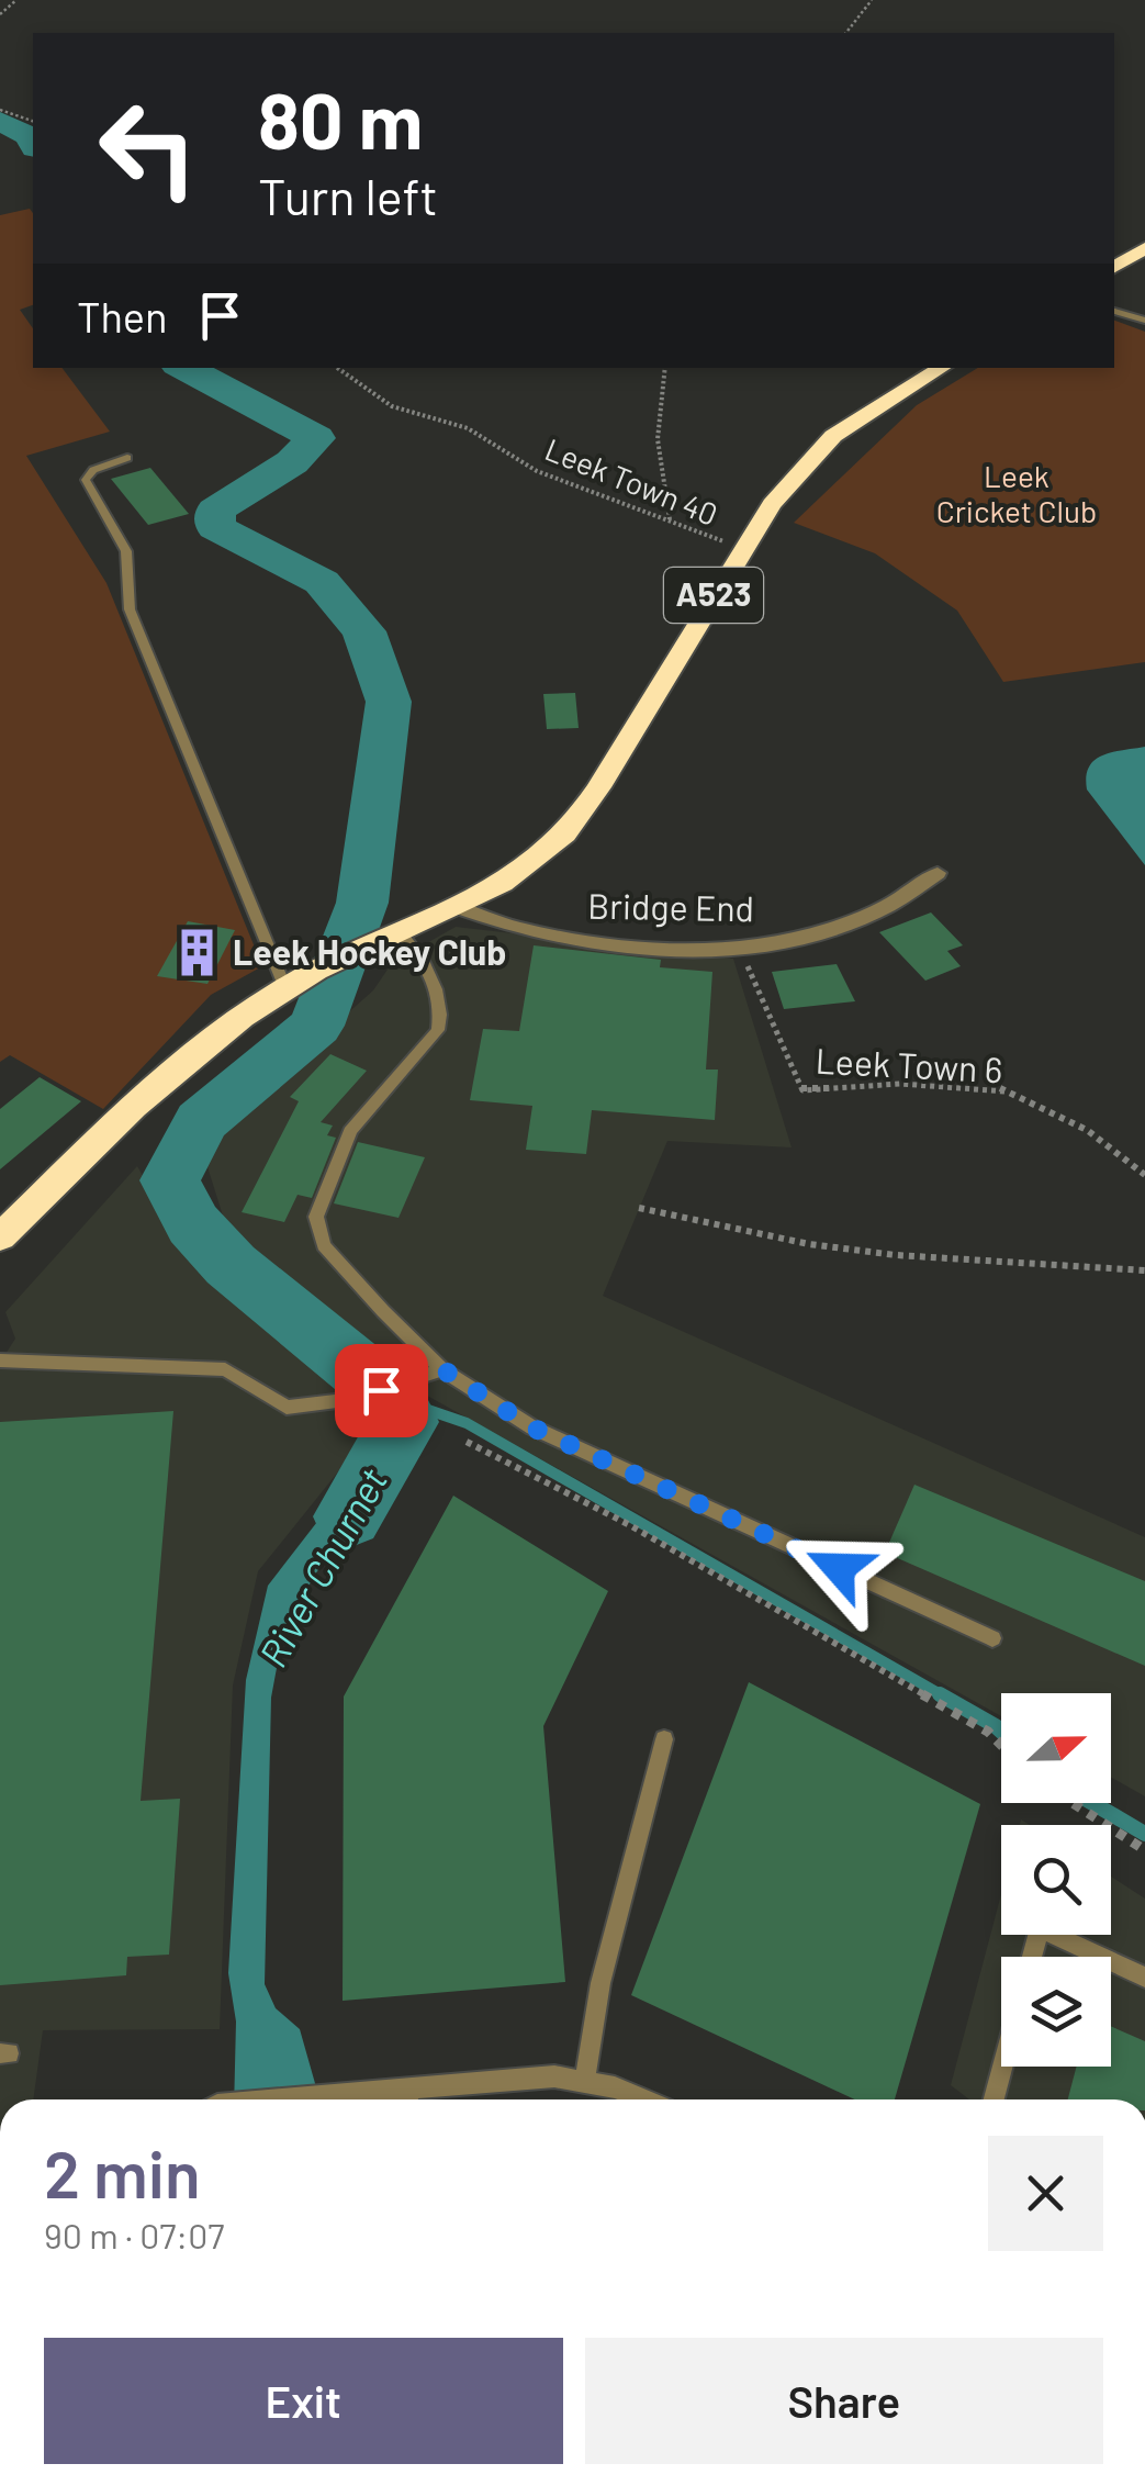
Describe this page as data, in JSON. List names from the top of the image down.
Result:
{
  "streets": {
    "highway": ["A523"],
    "street": ["Bridge End"],
    "path": ["Leek Town 40", "Leek Town 6"]
  },
  "crossings": [
    ["Leek Town 40", "A523"],
    ["A523", "Bridge End"],
    ["Bridge End", "Leek Town 6"]
  ],
  "water": ["River Churnet"],
  "parks": ["Leek Cricket Club"],
  "places": {
    "building": ["Leek Hockey Club"]
  },
  "north": "right",
  "page": {
    "turn": ["80 m", "Turn left"],
    "then": "Then",
    "heading": ["2 min", "90 m · 07:07"],
    "buttons": ["Exit", "Share"]
  }
}
